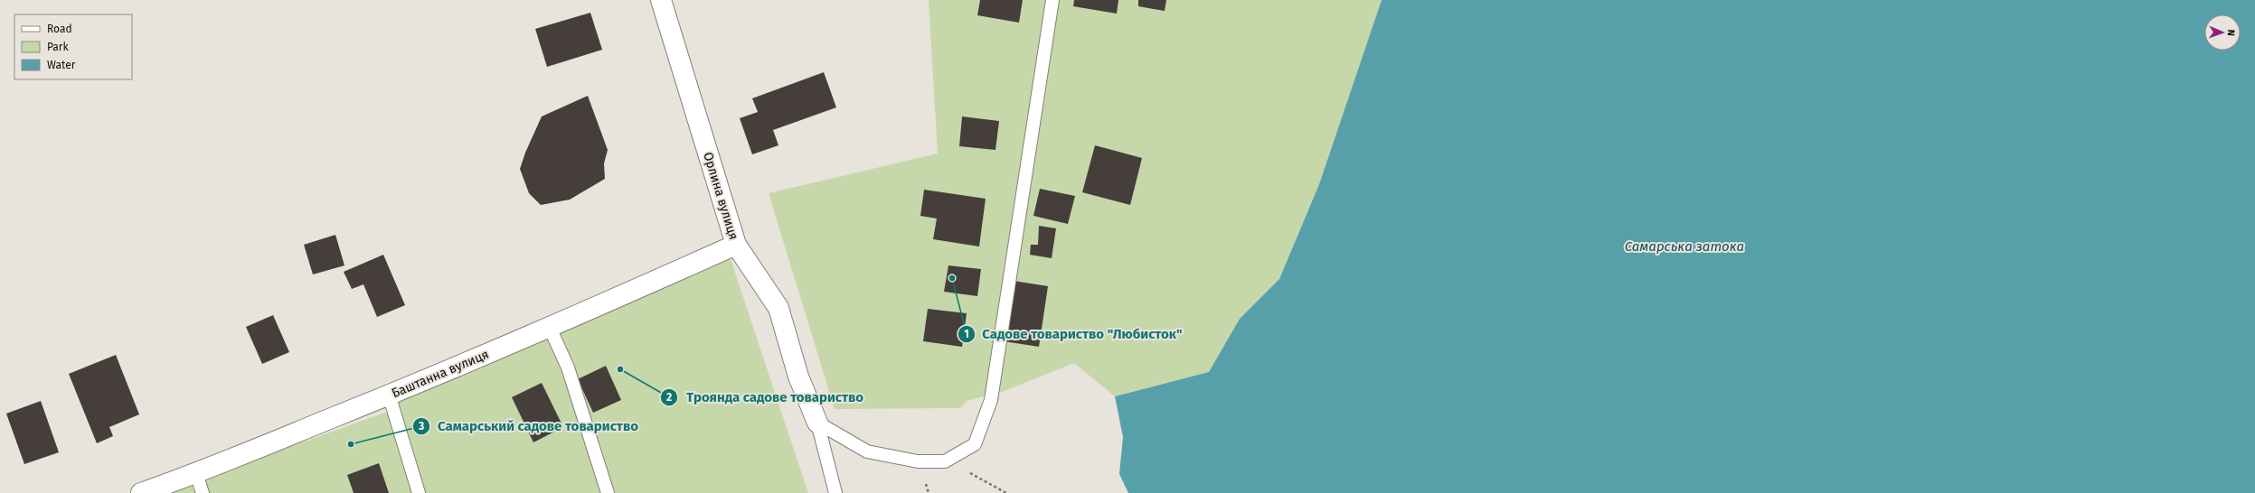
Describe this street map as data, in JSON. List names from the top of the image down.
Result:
{
  "streets": {
    "street": ["Орлина вулиця", "Баштанна вулиця"]
  },
  "crossings": [
    ["Орлина вулиця", "Баштанна вулиця"]
  ],
  "water": ["Самарська затока"],
  "places": ["Садове товариство \"Любисток\"", "Троянда садове товариство", "Самарський садове товариство"],
  "legend": ["Road", "Park", "Water"],
  "north": "right"
}
